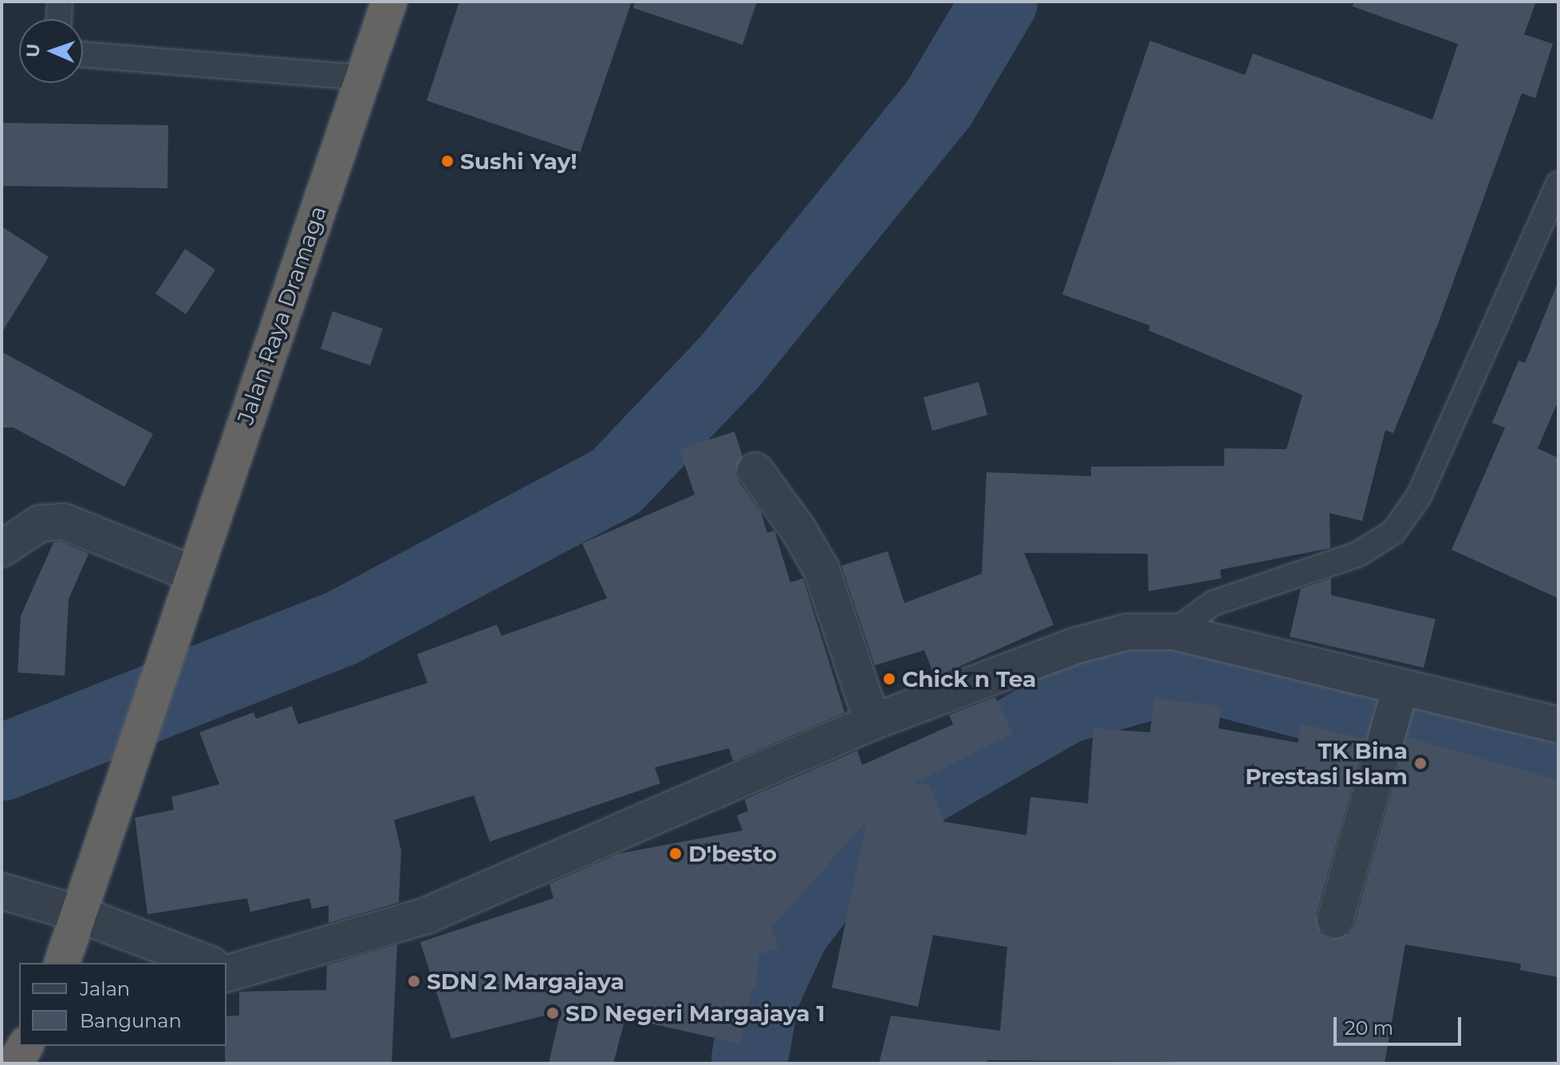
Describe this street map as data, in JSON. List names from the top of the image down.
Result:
{
  "streets": {
    "highway": ["Jalan Raya Dramaga"]
  },
  "places": [
    "Sushi Yay!",
    "Chick n Tea",
    "TK Bina Prestasi Islam",
    "D'besto",
    "SDN 2 Margajaya",
    "SD Negeri Margajaya 1"
  ],
  "legend": ["Jalan", "Bangunan"],
  "scale_bar": "20 m",
  "north": "left"
}
